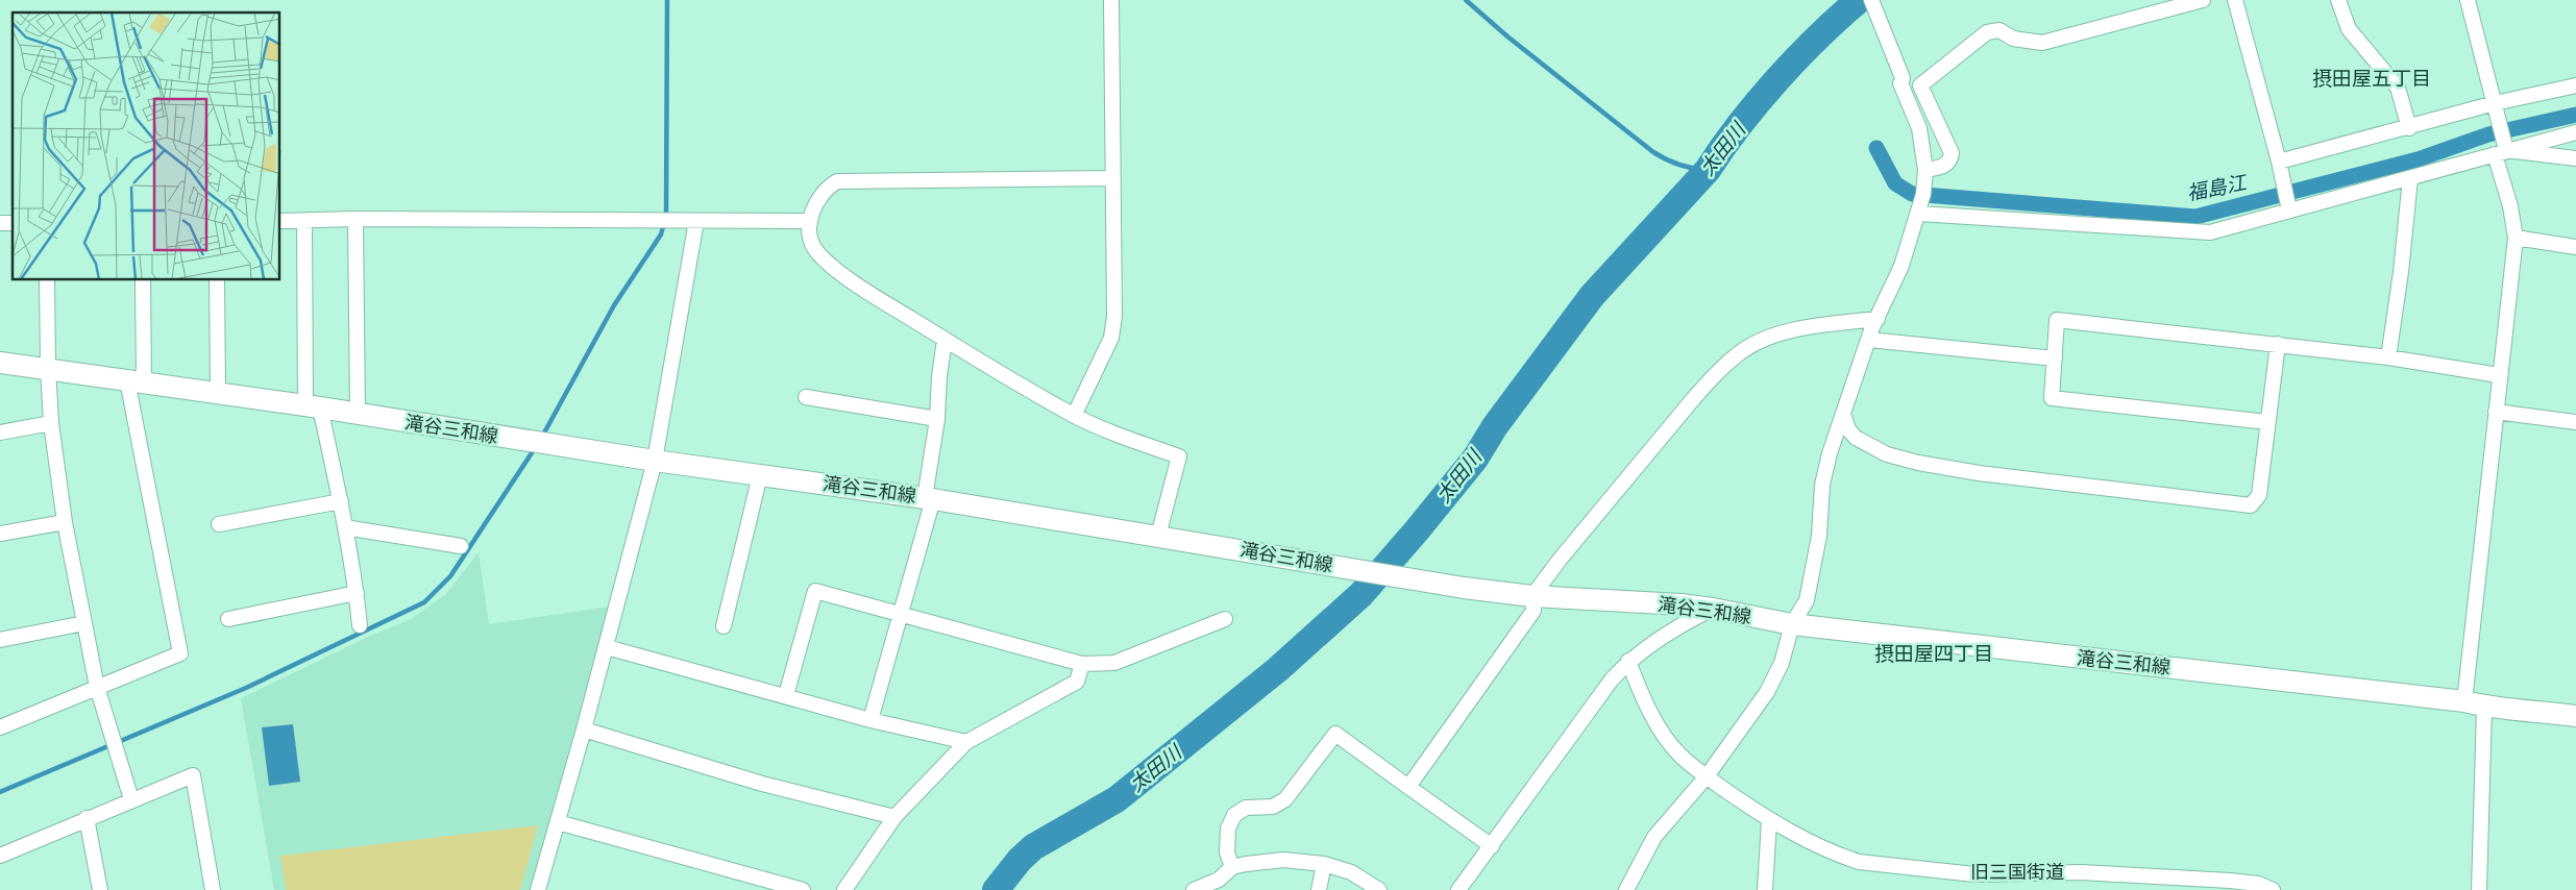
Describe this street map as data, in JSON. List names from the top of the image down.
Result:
{
  "streets": {
    "main road": ["滝谷三和線"],
    "street": ["旧三国街道"]
  },
  "districts": ["摂田屋五丁目", "摂田屋四丁目"],
  "water": ["太田川", "福島江"]
}
